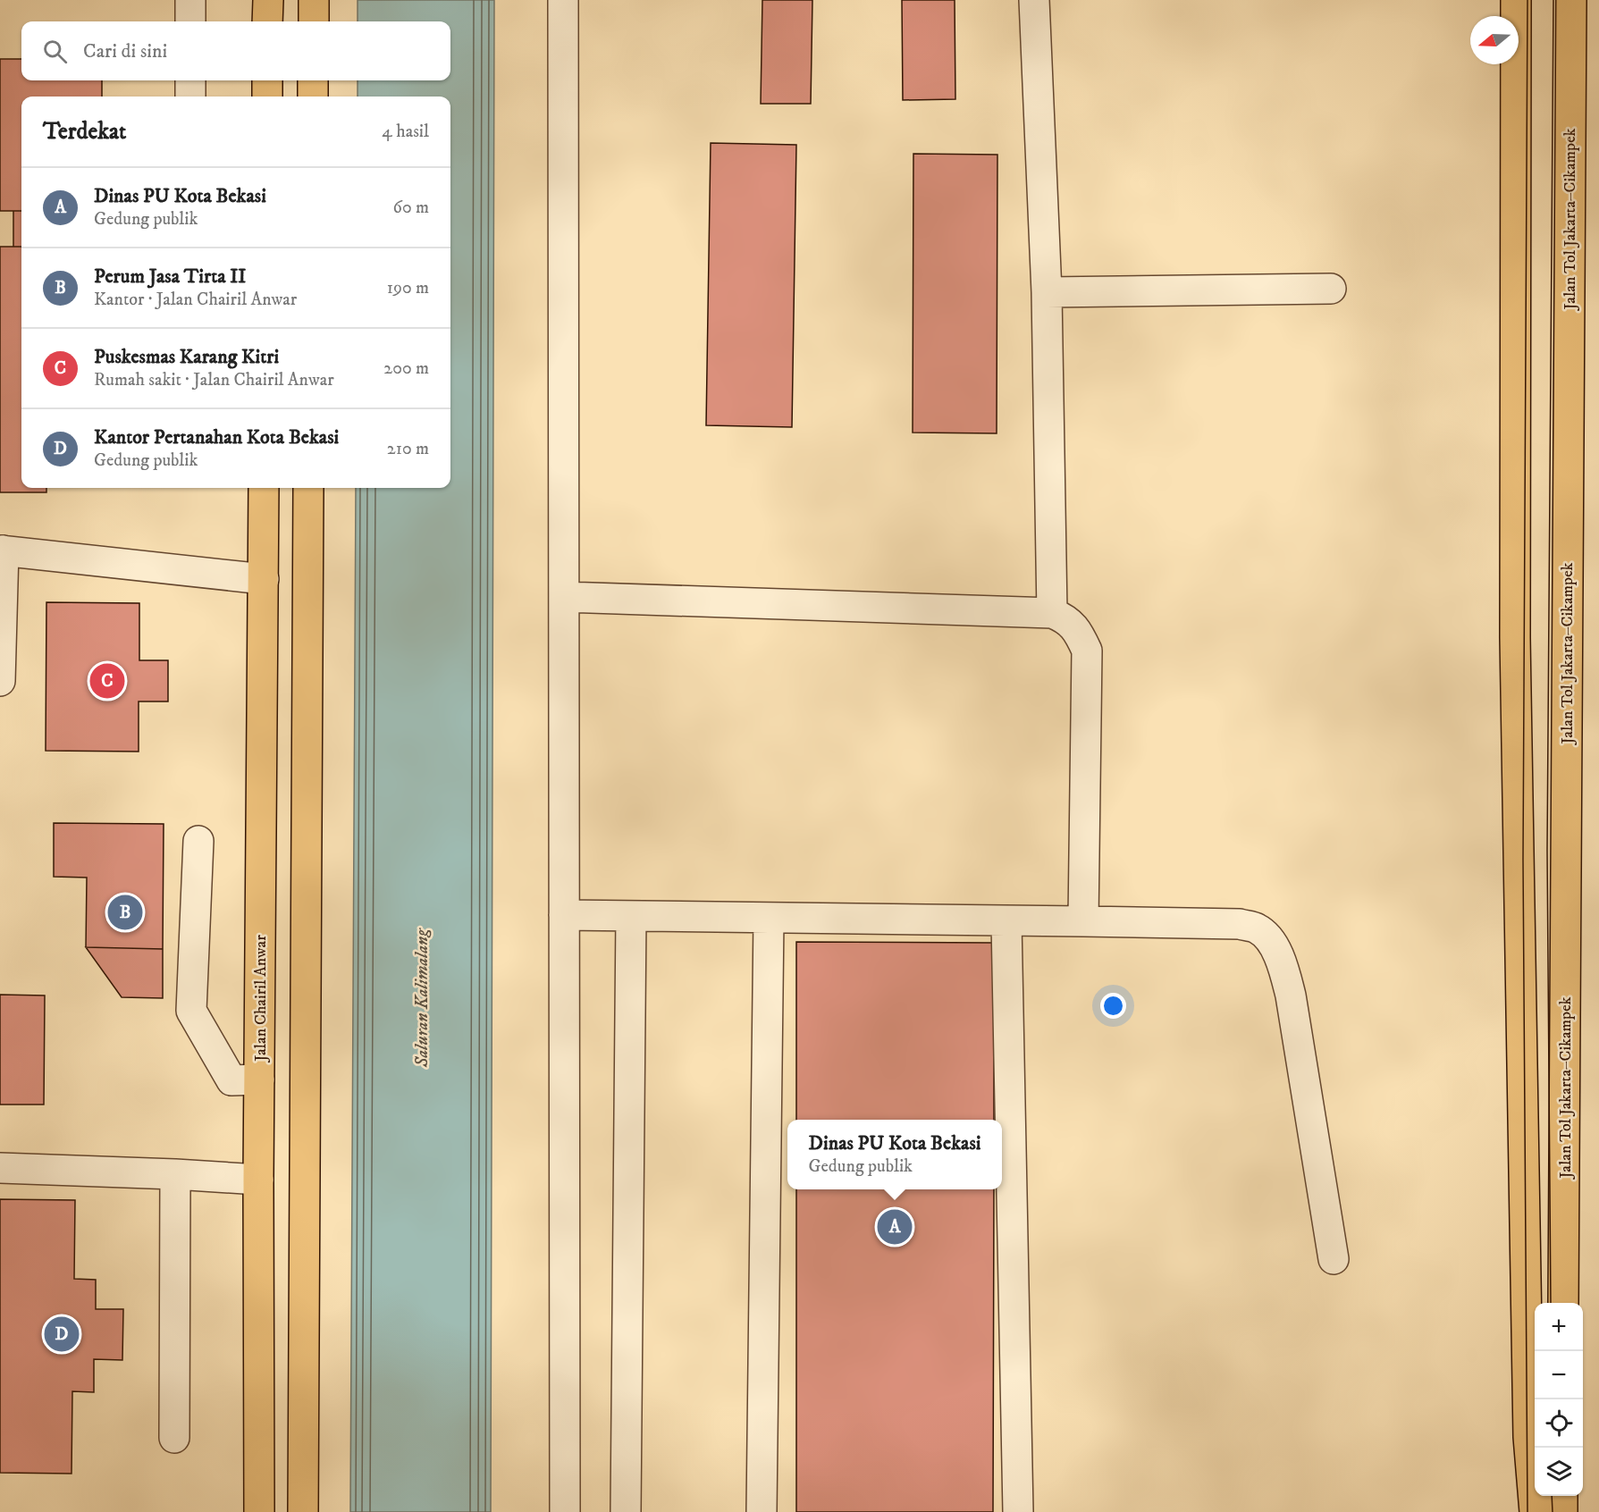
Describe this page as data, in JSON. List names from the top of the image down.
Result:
{
  "streets": {
    "main road": ["Jalan Tol Jakarta–Cikampek", "Jalan Chairil Anwar"]
  },
  "water": ["Saluran Kalimalang"],
  "north": "left",
  "page": {
    "search": "Cari di sini",
    "heading": ["Terdekat", "4 hasil"],
    "list": [
      {
        "mark": "A",
        "name": "Dinas PU Kota Bekasi",
        "note": "Gedung publik",
        "value": "60 m"
      },
      {
        "mark": "B",
        "name": "Perum Jasa Tirta II",
        "note": "Kantor · Jalan Chairil Anwar",
        "value": "190 m"
      },
      {
        "mark": "C",
        "name": "Puskesmas Karang Kitri",
        "note": "Rumah sakit · Jalan Chairil Anwar",
        "value": "200 m"
      },
      {
        "mark": "D",
        "name": "Kantor Pertanahan Kota Bekasi",
        "note": "Gedung publik",
        "value": "210 m"
      }
    ],
    "pins": [
      "C",
      "B",
      "A",
      "D"
    ],
    "popup": ["Dinas PU Kota Bekasi", "Gedung publik"],
    "map_buttons": ["+", "−"]
  }
}
